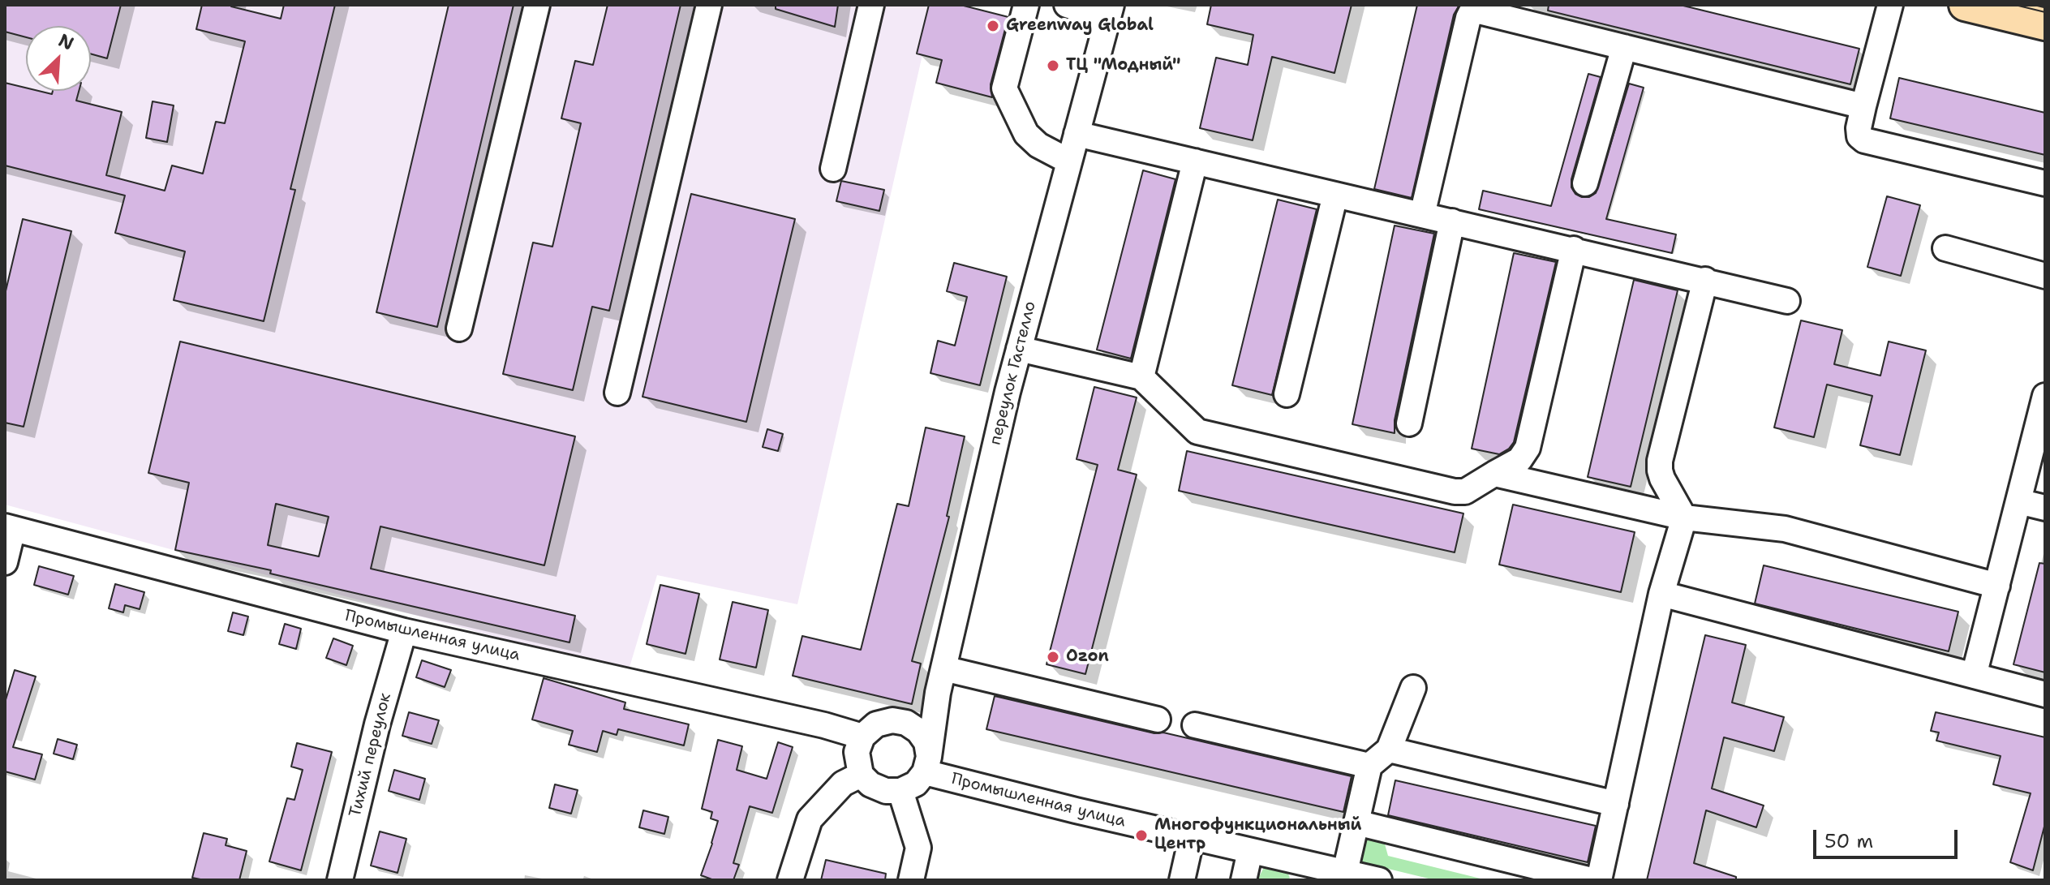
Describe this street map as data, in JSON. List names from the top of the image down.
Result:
{
  "streets": {
    "street": ["переулок Гастелло", "Промышленная улица", "Тихий переулок"]
  },
  "crossings": [
    ["переулок Гастелло", "Промышленная улица"],
    ["Промышленная улица", "Тихий переулок"]
  ],
  "places": [
    "Greenway Global",
    "ТЦ \"Модный\"",
    "Ozon",
    "Многофункциональный Центр"
  ],
  "scale_bar": "50 m",
  "north": "top right"
}
